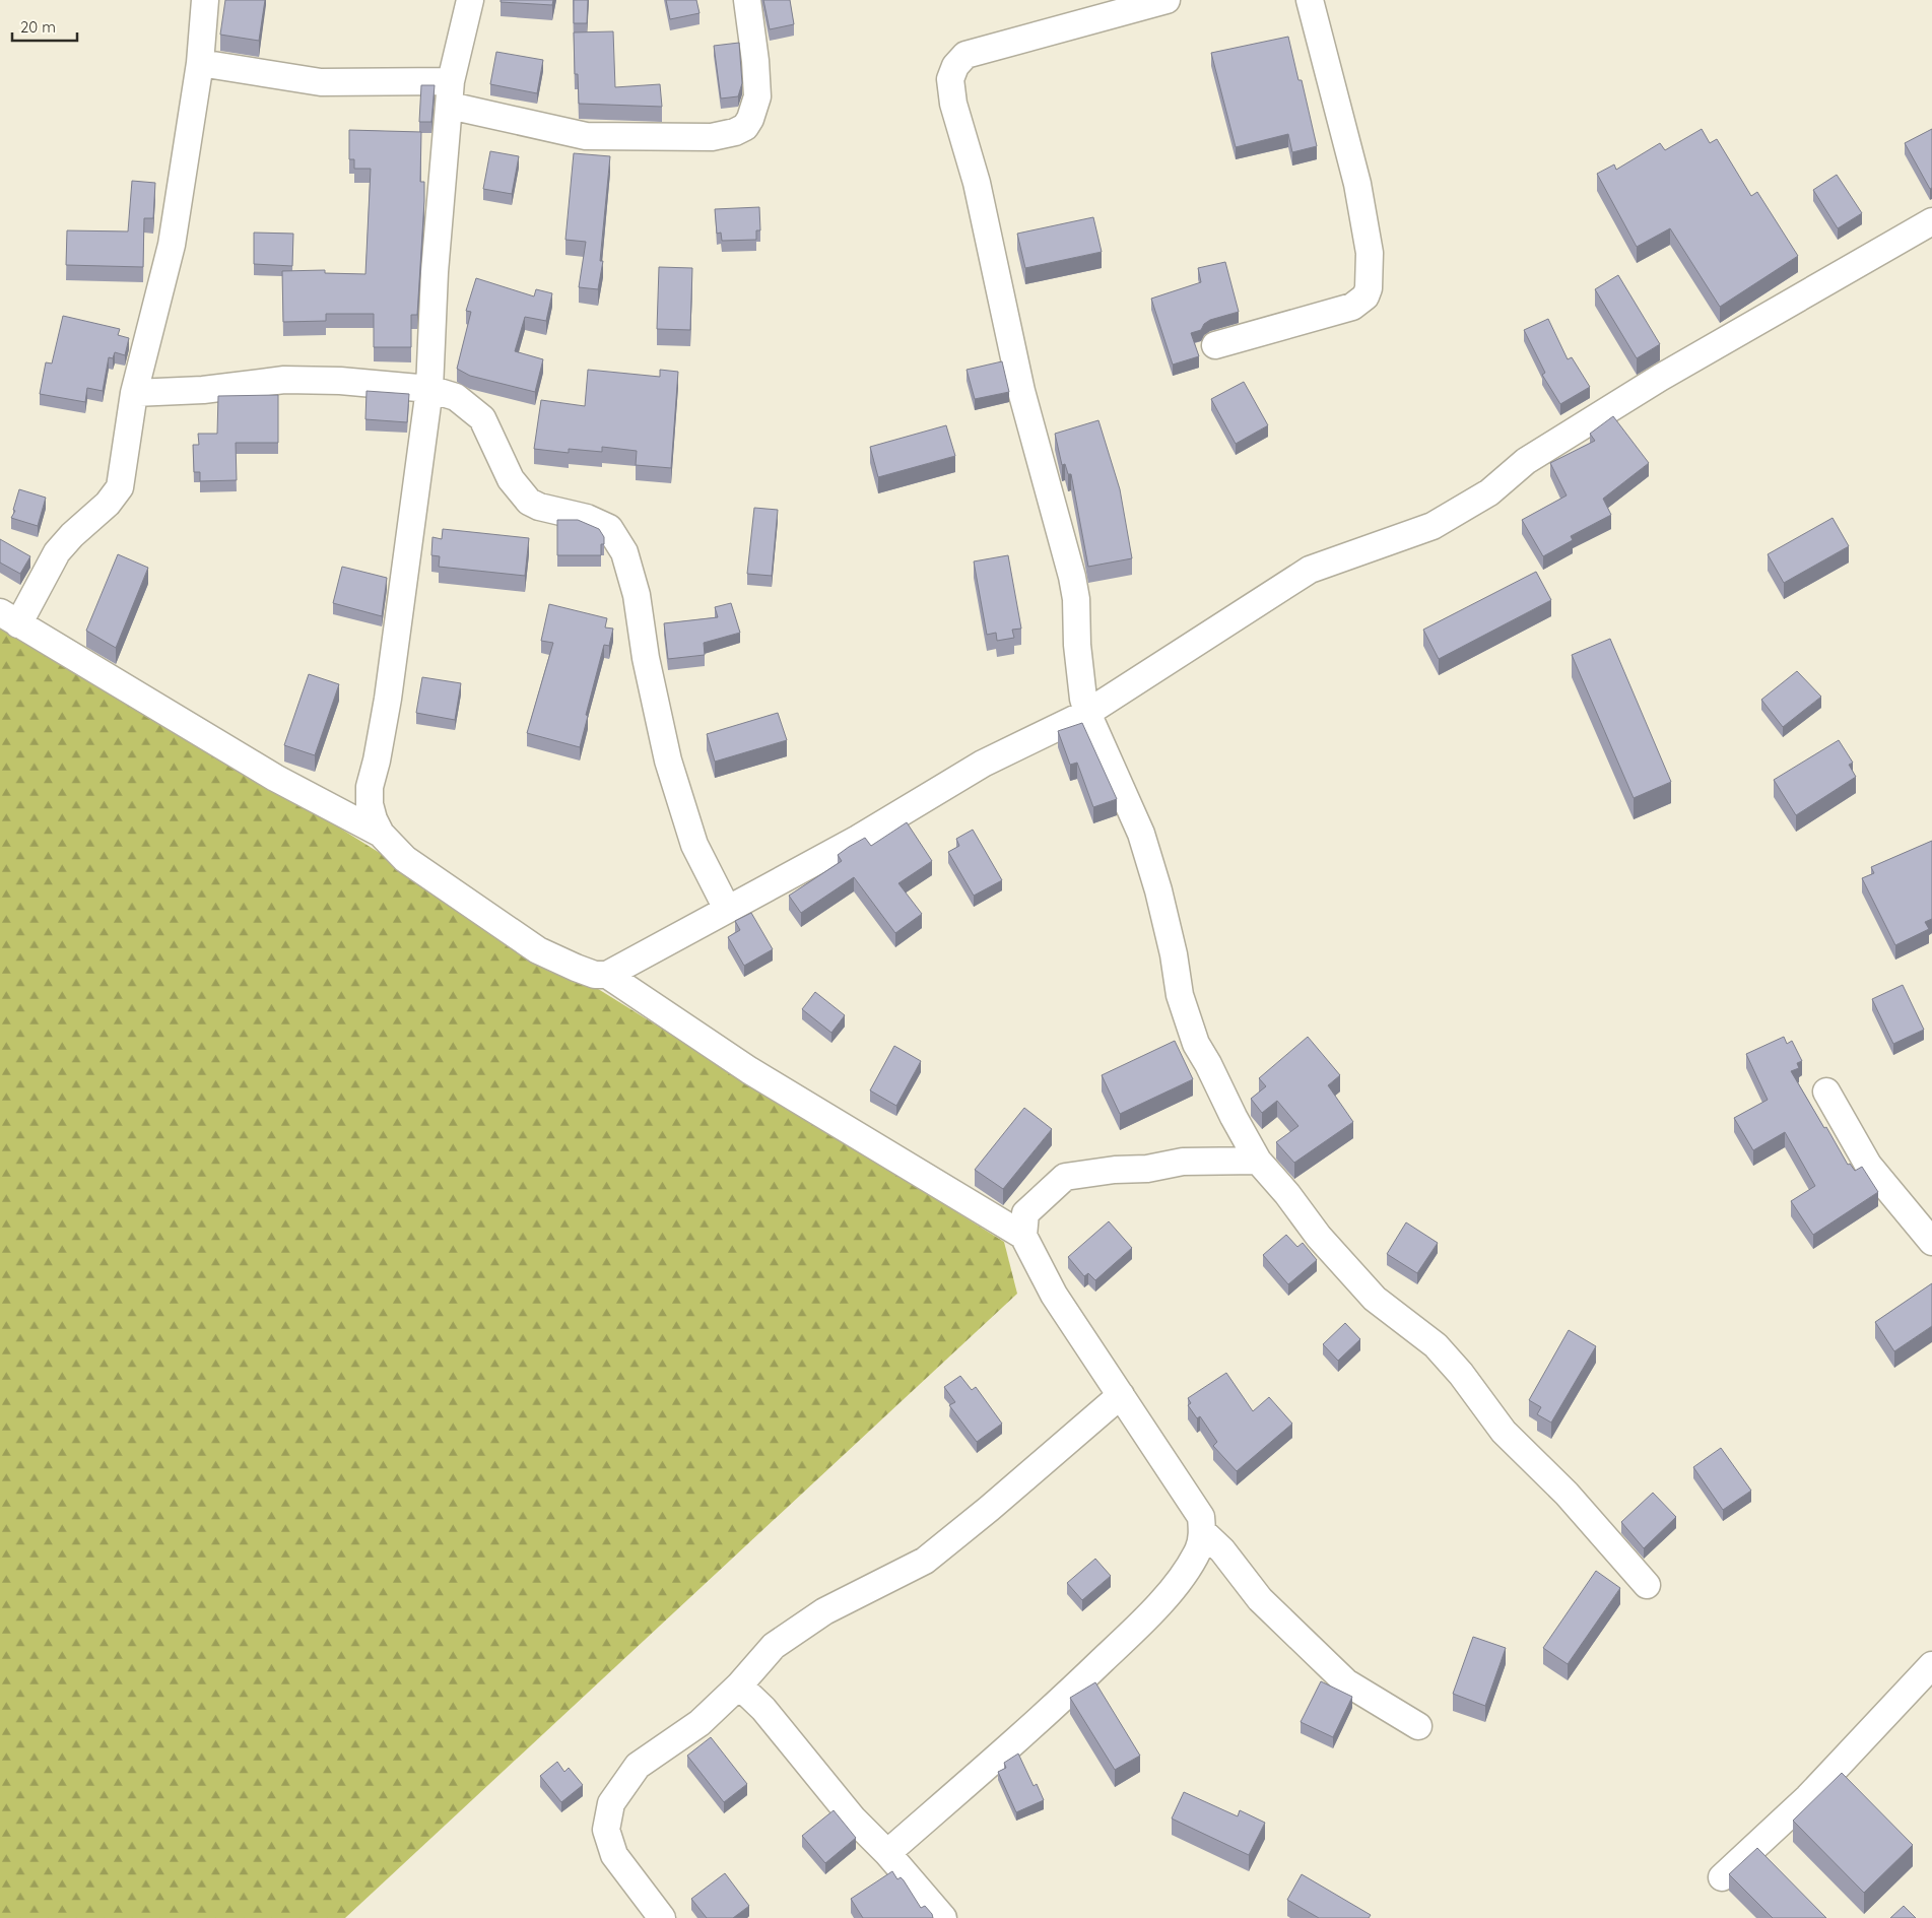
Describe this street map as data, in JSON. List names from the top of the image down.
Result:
{
  "scale_bar": "20 m"
}
